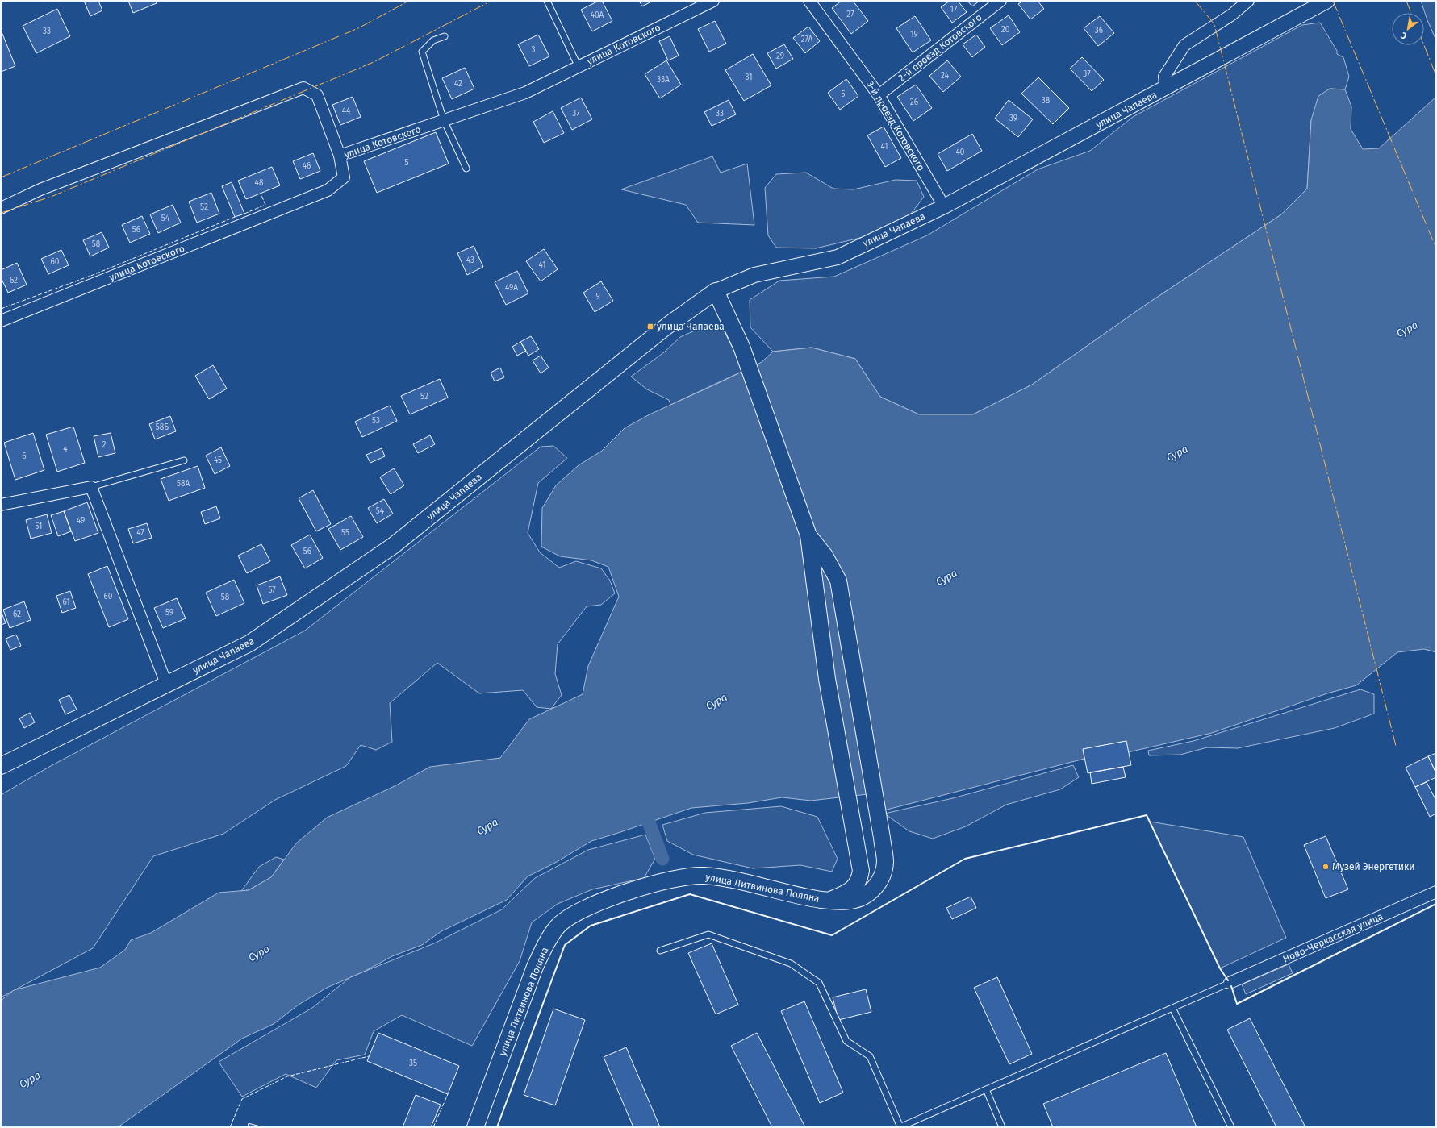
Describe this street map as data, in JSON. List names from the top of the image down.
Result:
{
  "streets": {
    "main road": ["улица Чапаева", "улица Литвинова Поляна"],
    "street": [
      "улица Котовского",
      "2-й проезд Котовского",
      "3-й проезд Котовского",
      "Ново-Черкасская улица"
    ]
  },
  "crossings": [
    ["2-й проезд Котовского", "3-й проезд Котовского"],
    ["улица Чапаева", "3-й проезд Котовского"]
  ],
  "water": ["Сура"],
  "places": {
    "transit": ["улица Чапаева"],
    "other": ["Музей Энергетики"]
  },
  "house_numbers": [
    "17",
    "27",
    "40А",
    "20",
    "36",
    "33",
    "19",
    "27А",
    "3",
    "29",
    "37",
    "24",
    "31",
    "33А",
    "42",
    "5",
    "38",
    "26",
    "44",
    "37",
    "33",
    "39",
    "41",
    "40",
    "5",
    "46",
    "48",
    "52",
    "54",
    "56",
    "58",
    "43",
    "60",
    "41",
    "62",
    "49А",
    "9",
    "52",
    "53",
    "58Б",
    "2",
    "4",
    "6",
    "45",
    "58А",
    "54",
    "49",
    "51",
    "47",
    "55",
    "56",
    "57",
    "60",
    "58",
    "61",
    "59",
    "62",
    "35"
  ],
  "north": "bottom left"
}
